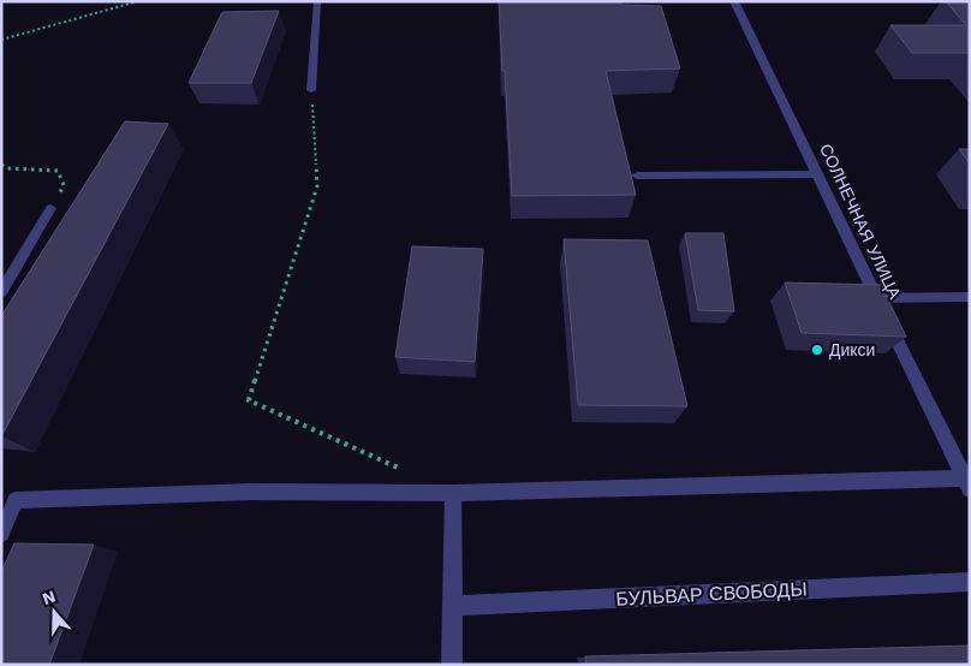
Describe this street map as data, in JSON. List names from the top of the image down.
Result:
{
  "streets": {
    "street": ["СОЛНЕЧНАЯ УЛИЦА", "БУЛЬВАР СВОБОДЫ"]
  },
  "places": ["Дикси"],
  "north": "top"
}
